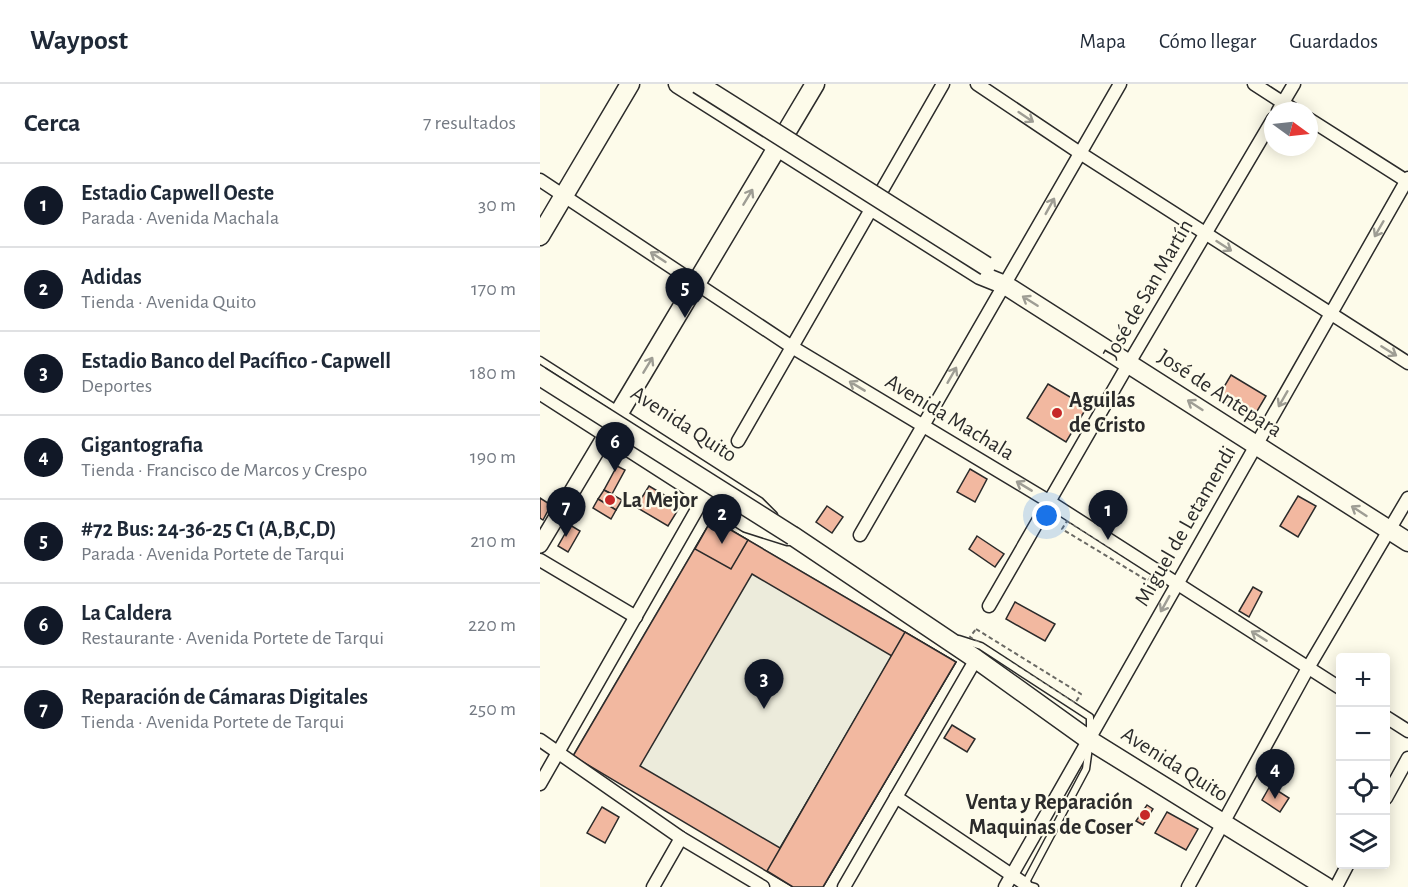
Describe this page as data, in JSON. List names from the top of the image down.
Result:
{
  "streets": {
    "main road": ["José de Antepara", "Avenida Quito"],
    "street": ["José de San Martín", "Avenida Machala", "Miguel de Letamendi"]
  },
  "crossings": [
    ["José de San Martín", "José de Antepara"],
    ["José de San Martín", "Avenida Machala"],
    ["José de Antepara", "Miguel de Letamendi"],
    ["Avenida Machala", "Miguel de Letamendi"],
    ["Avenida Quito", "Miguel de Letamendi"]
  ],
  "one_way": ["José de Antepara", "Avenida Machala", "Miguel de Letamendi"],
  "places": ["Aguilas de Cristo", "La Mejor", "Venta y Reparación Maquinas de Coser"],
  "north": "right",
  "page": {
    "header": "Waypost",
    "nav": ["Mapa", "Cómo llegar", "Guardados"],
    "heading": ["Cerca", "7 resultados"],
    "list": [
      {
        "mark": "1",
        "name": "Estadio Capwell Oeste",
        "note": "Parada · Avenida Machala",
        "value": "30 m"
      },
      {
        "mark": "2",
        "name": "Adidas",
        "note": "Tienda · Avenida Quito",
        "value": "170 m"
      },
      {
        "mark": "3",
        "name": "Estadio Banco del Pacífico - Capwell",
        "note": "Deportes",
        "value": "180 m"
      },
      {
        "mark": "4",
        "name": "Gigantografia",
        "note": "Tienda · Francisco de Marcos y Crespo",
        "value": "190 m"
      },
      {
        "mark": "5",
        "name": "#72 Bus: 24-36-25 C1 (A,B,C,D)",
        "note": "Parada · Avenida Portete de Tarqui",
        "value": "210 m"
      },
      {
        "mark": "6",
        "name": "La Caldera",
        "note": "Restaurante · Avenida Portete de Tarqui",
        "value": "220 m"
      },
      {
        "mark": "7",
        "name": "Reparación de Cámaras Digitales",
        "note": "Tienda · Avenida Portete de Tarqui",
        "value": "250 m"
      }
    ],
    "pins": [
      "5",
      "6",
      "7",
      "1",
      "2",
      "3",
      "4"
    ],
    "map_buttons": ["+", "−"]
  }
}
